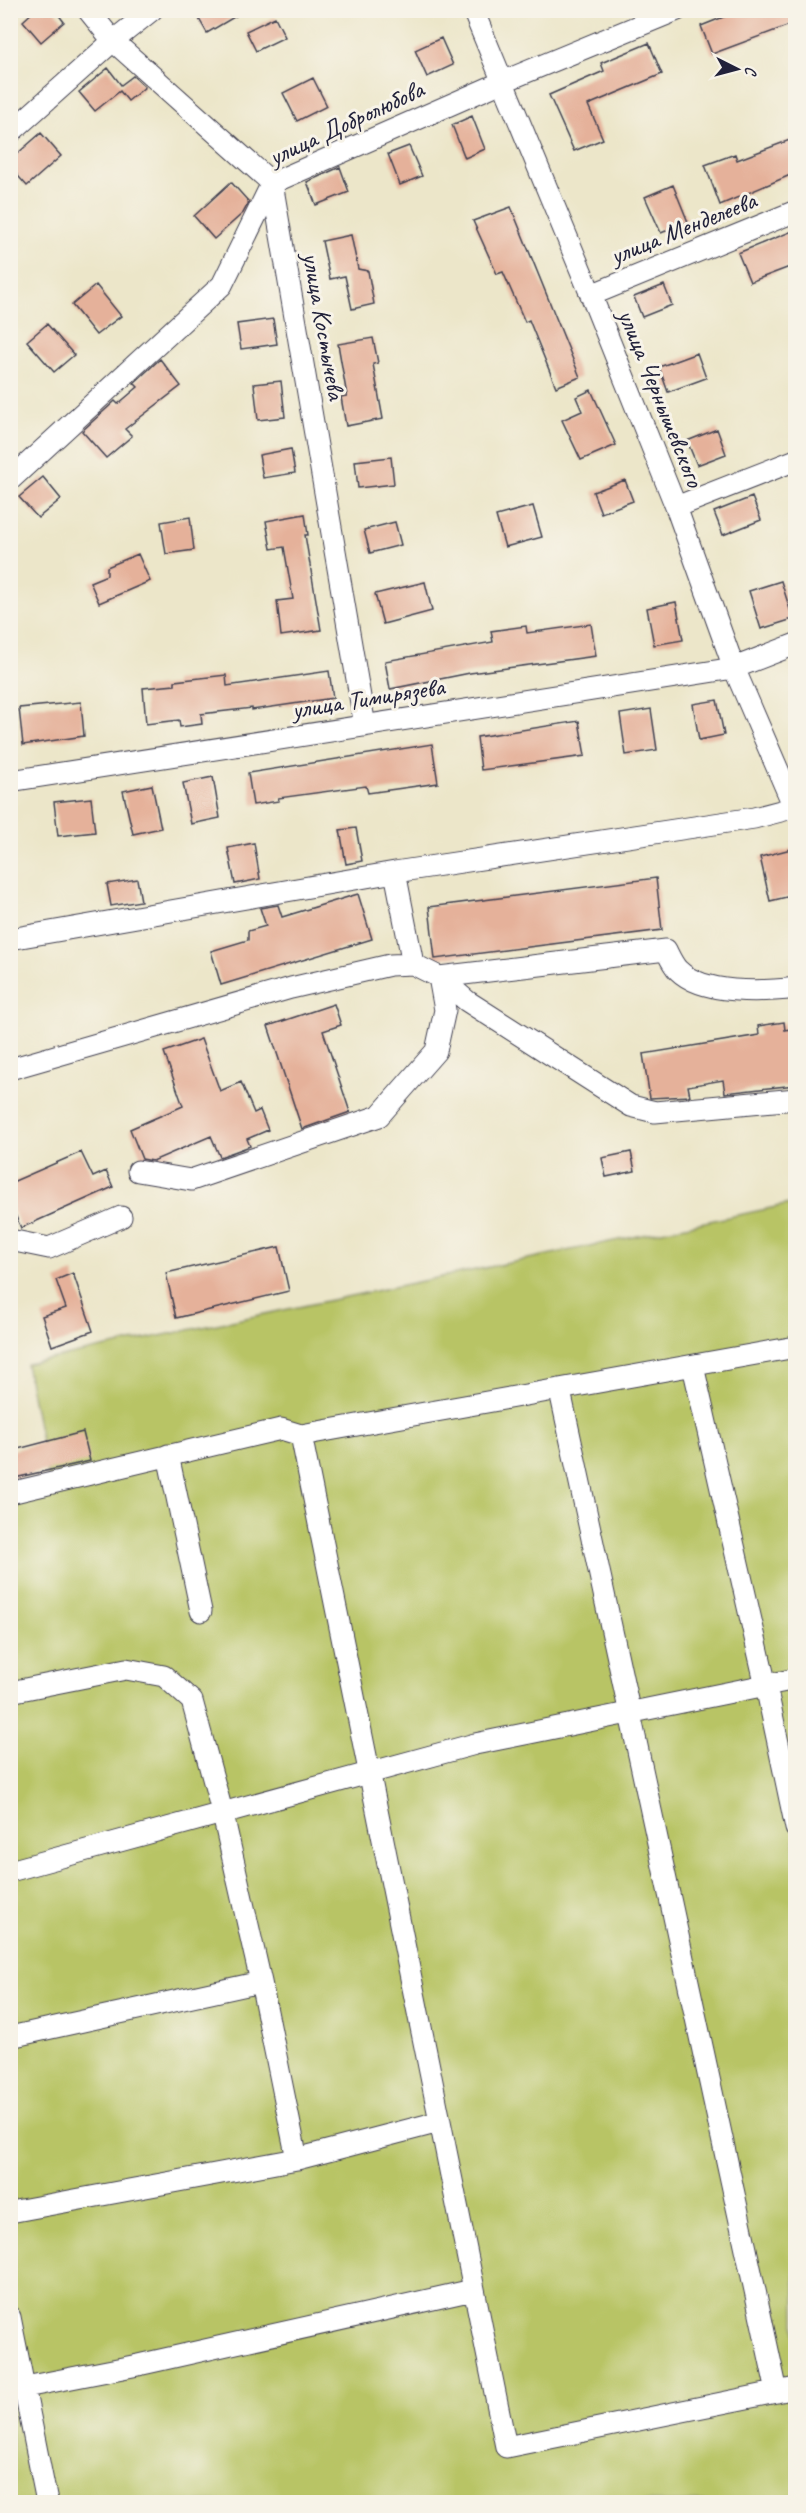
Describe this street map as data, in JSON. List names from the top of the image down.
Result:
{
  "streets": {
    "street": [
      "улица Добролюбова",
      "улица Менделеева",
      "улица Костычева",
      "улица Чернышевского",
      "улица Тимирязева"
    ]
  },
  "crossings": [
    ["улица Добролюбова", "улица Костычева"],
    ["улица Добролюбова", "улица Чернышевского"],
    ["улица Менделеева", "улица Чернышевского"],
    ["улица Костычева", "улица Тимирязева"],
    ["улица Чернышевского", "улица Тимирязева"]
  ],
  "north": "right"
}
